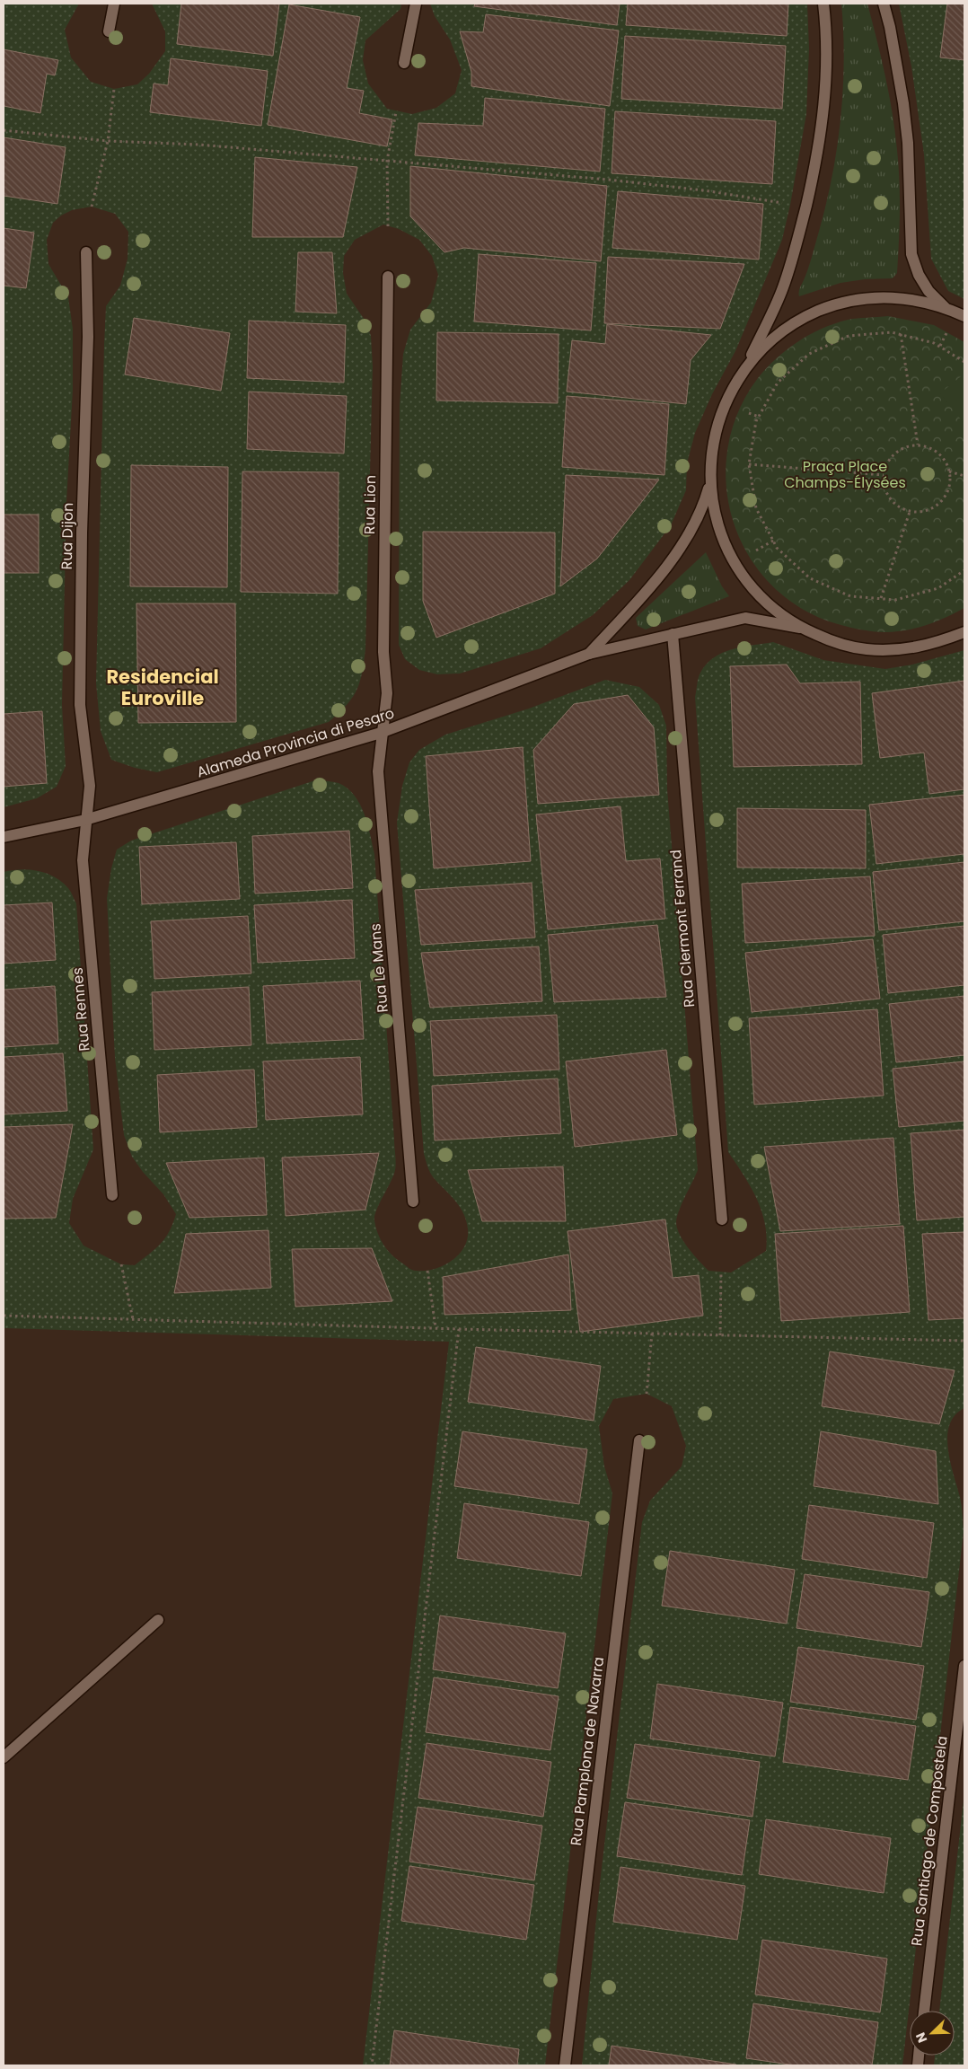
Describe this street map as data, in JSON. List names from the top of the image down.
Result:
{
  "streets": {
    "street": [
      "Rua Lion",
      "Rua Dijon",
      "Alameda Provincia di Pesaro",
      "Rua Clermont Ferrand",
      "Rua Le Mans",
      "Rua Rennes",
      "Rua Pamplona de Navarra",
      "Rua Santiago de Compostela"
    ]
  },
  "crossings": [
    ["Rua Lion", "Alameda Provincia di Pesaro"],
    ["Rua Lion", "Rua Le Mans"],
    ["Rua Dijon", "Alameda Provincia di Pesaro"],
    ["Rua Dijon", "Rua Rennes"],
    ["Alameda Provincia di Pesaro", "Rua Clermont Ferrand"],
    ["Alameda Provincia di Pesaro", "Rua Le Mans"],
    ["Alameda Provincia di Pesaro", "Rua Rennes"]
  ],
  "districts": ["Residencial Euroville"],
  "parks": ["Praça Place Champs-Élysées"],
  "north": "bottom left"
}
